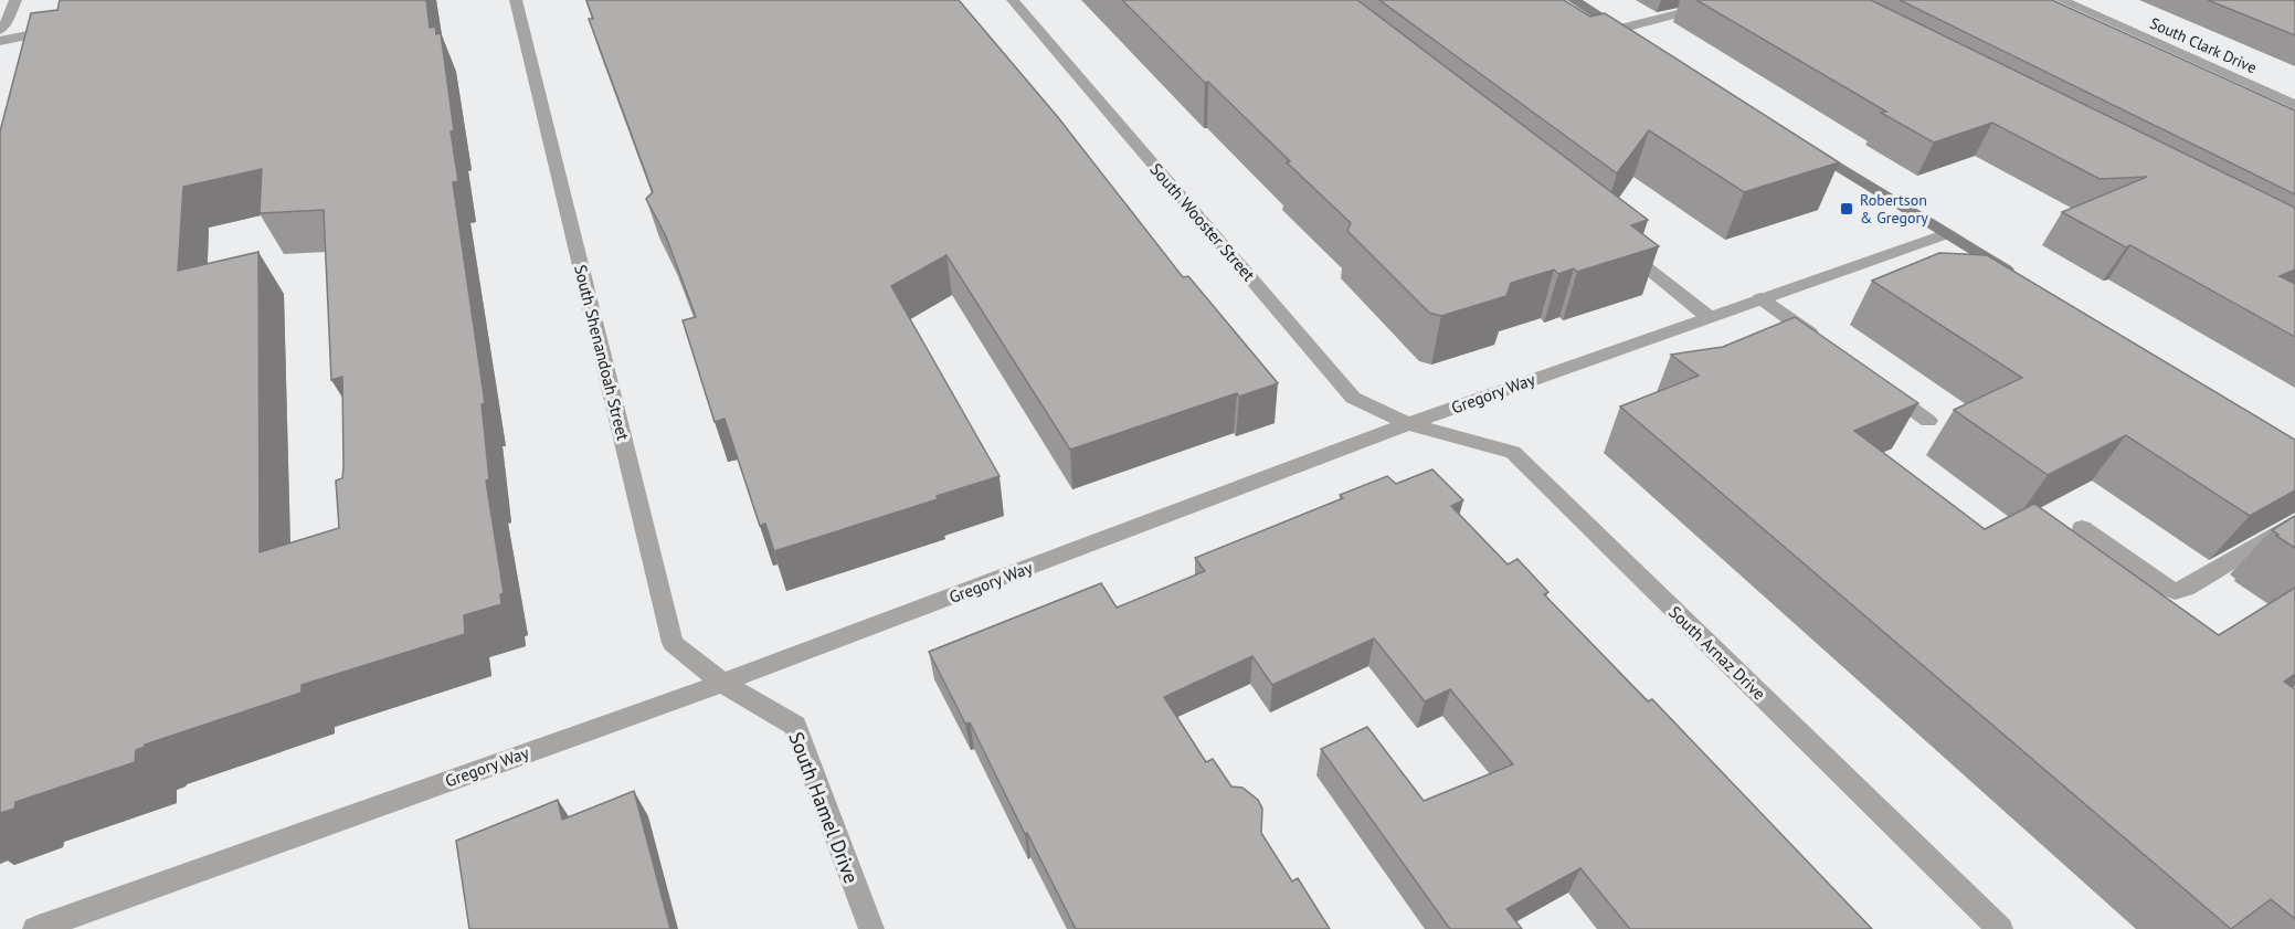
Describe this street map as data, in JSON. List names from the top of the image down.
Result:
{
  "streets": {
    "street": [
      "South Clark Drive",
      "South Wooster Street",
      "South Shenandoah Street",
      "Gregory Way",
      "South Arnaz Drive",
      "South Hamel Drive"
    ]
  },
  "crossings": [
    ["South Wooster Street", "Gregory Way"],
    ["South Wooster Street", "South Arnaz Drive"],
    ["South Shenandoah Street", "Gregory Way"],
    ["South Shenandoah Street", "South Hamel Drive"],
    ["Gregory Way", "South Arnaz Drive"],
    ["Gregory Way", "South Hamel Drive"]
  ],
  "places": {
    "transit": ["Robertson & Gregory"]
  }
}
